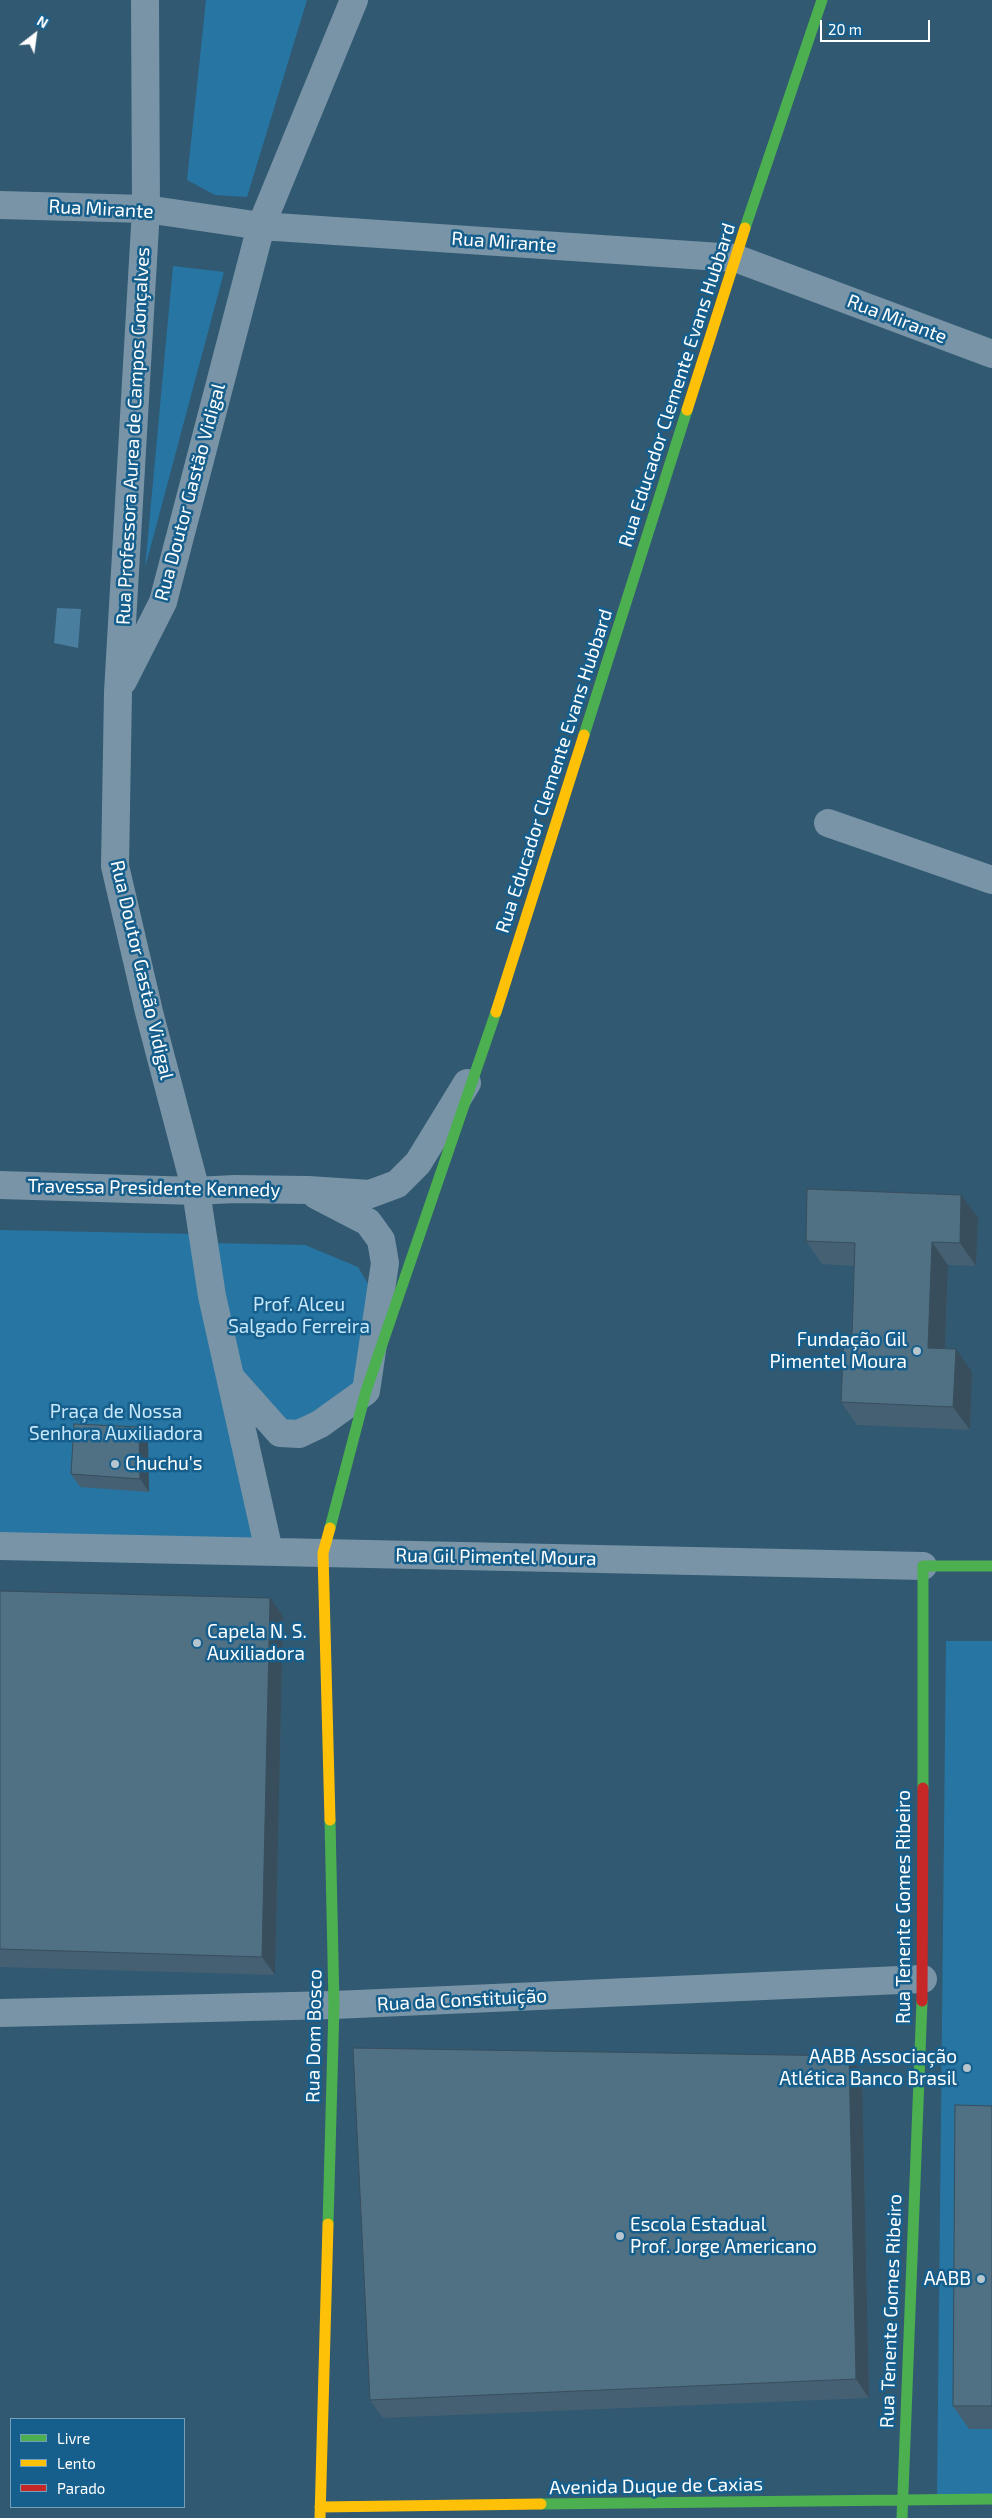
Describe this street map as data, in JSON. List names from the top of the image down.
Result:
{
  "streets": {
    "street": [
      "Rua Mirante",
      "Rua Educador Clemente Evans Hubbard",
      "Rua Professora Aurea de Campos Gonçalves",
      "Rua Doutor Gastão Vidigal",
      "Travessa Presidente Kennedy",
      "Rua Gil Pimentel Moura",
      "Rua Tenente Gomes Ribeiro",
      "Rua da Constituição",
      "Rua Dom Bosco",
      "Avenida Duque de Caxias"
    ]
  },
  "crossings": [
    ["Rua Mirante", "Rua Educador Clemente Evans Hubbard"],
    ["Rua Mirante", "Rua Professora Aurea de Campos Gonçalves"],
    ["Rua Mirante", "Rua Doutor Gastão Vidigal"],
    ["Rua Educador Clemente Evans Hubbard", "Travessa Presidente Kennedy"],
    ["Rua Educador Clemente Evans Hubbard", "Rua Gil Pimentel Moura"],
    ["Rua Educador Clemente Evans Hubbard", "Rua Dom Bosco"],
    ["Rua Professora Aurea de Campos Gonçalves", "Rua Doutor Gastão Vidigal"],
    ["Rua Doutor Gastão Vidigal", "Travessa Presidente Kennedy"],
    ["Rua Doutor Gastão Vidigal", "Rua Gil Pimentel Moura"],
    ["Rua Gil Pimentel Moura", "Rua Tenente Gomes Ribeiro"],
    ["Rua Gil Pimentel Moura", "Rua Dom Bosco"],
    ["Rua Tenente Gomes Ribeiro", "Rua da Constituição"],
    ["Rua Tenente Gomes Ribeiro", "Avenida Duque de Caxias"],
    ["Rua da Constituição", "Rua Dom Bosco"],
    ["Rua Dom Bosco", "Avenida Duque de Caxias"]
  ],
  "parks": ["Prof. Alceu Salgado Ferreira", "Praça de Nossa Senhora Auxiliadora"],
  "places": [
    "Fundação Gil Pimentel Moura",
    "Chuchu's",
    "Capela N. S. Auxiliadora",
    "AABB Associação Atlética Banco Brasil",
    "Escola Estadual Prof. Jorge Americano",
    "AABB"
  ],
  "legend": ["Livre", "Lento", "Parado"],
  "scale_bar": "20 m",
  "north": "top right"
}
